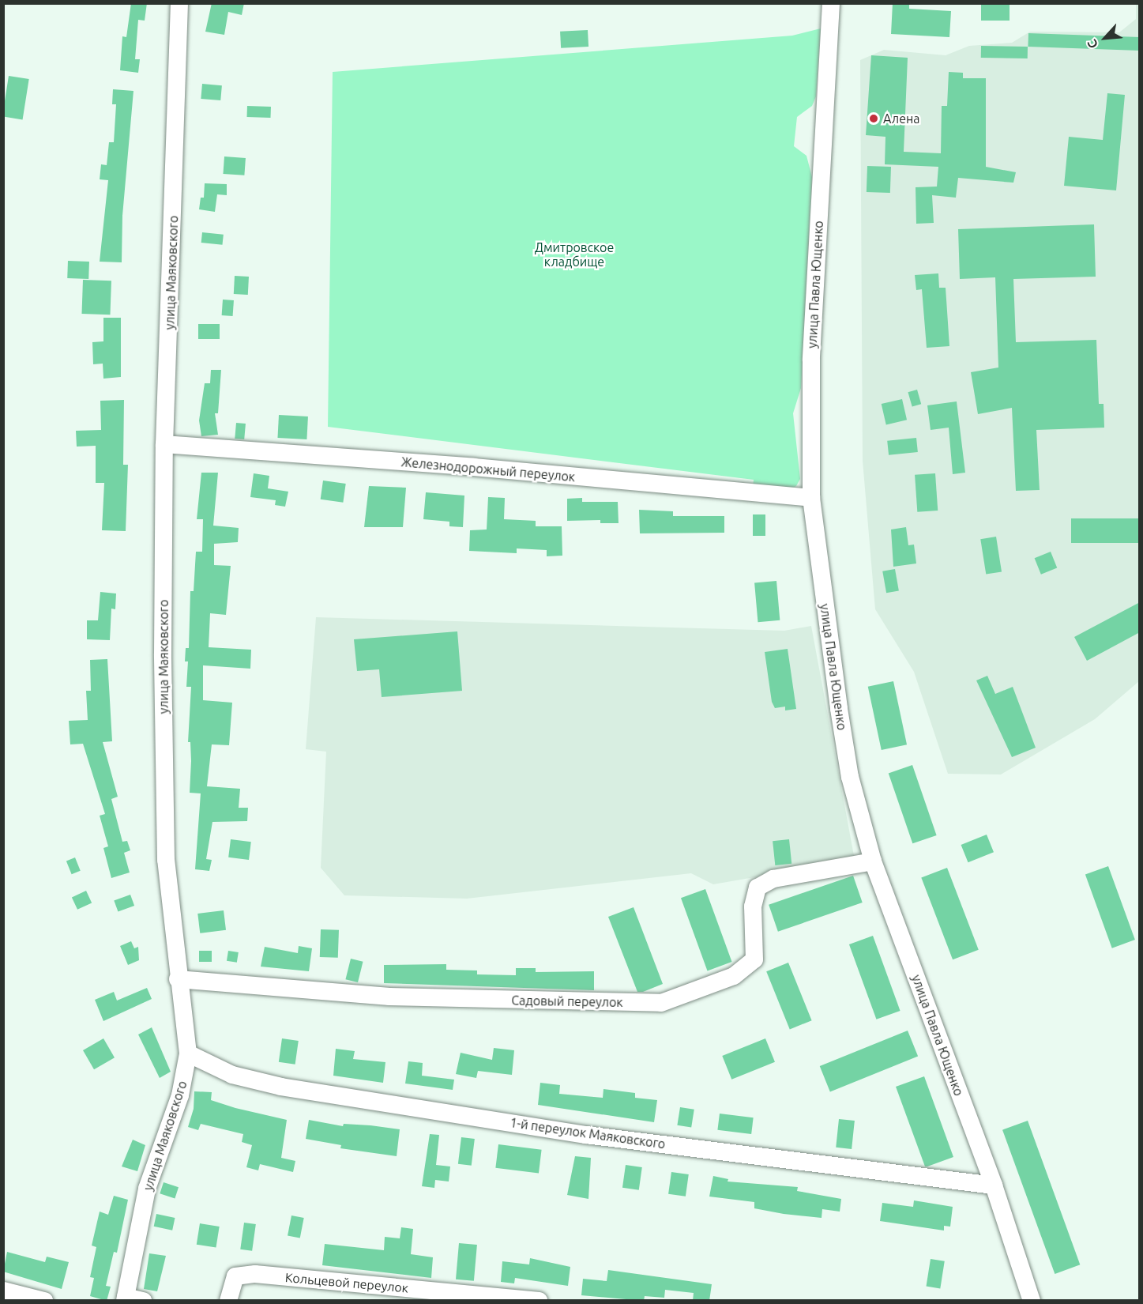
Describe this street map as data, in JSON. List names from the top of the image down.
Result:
{
  "streets": {
    "street": [
      "улица Маяковского",
      "улица Павла Ющенко",
      "Железнодорожный переулок",
      "Садовый переулок",
      "1-й переулок Маяковского",
      "Кольцевой переулок"
    ]
  },
  "crossings": [
    ["улица Маяковского", "Железнодорожный переулок"],
    ["улица Маяковского", "Садовый переулок"],
    ["улица Маяковского", "1-й переулок Маяковского"],
    ["улица Павла Ющенко", "Железнодорожный переулок"],
    ["улица Павла Ющенко", "Садовый переулок"],
    ["улица Павла Ющенко", "1-й переулок Маяковского"]
  ],
  "parks": ["Дмитровское кладбище"],
  "places": ["Алена"],
  "north": "bottom left"
}
